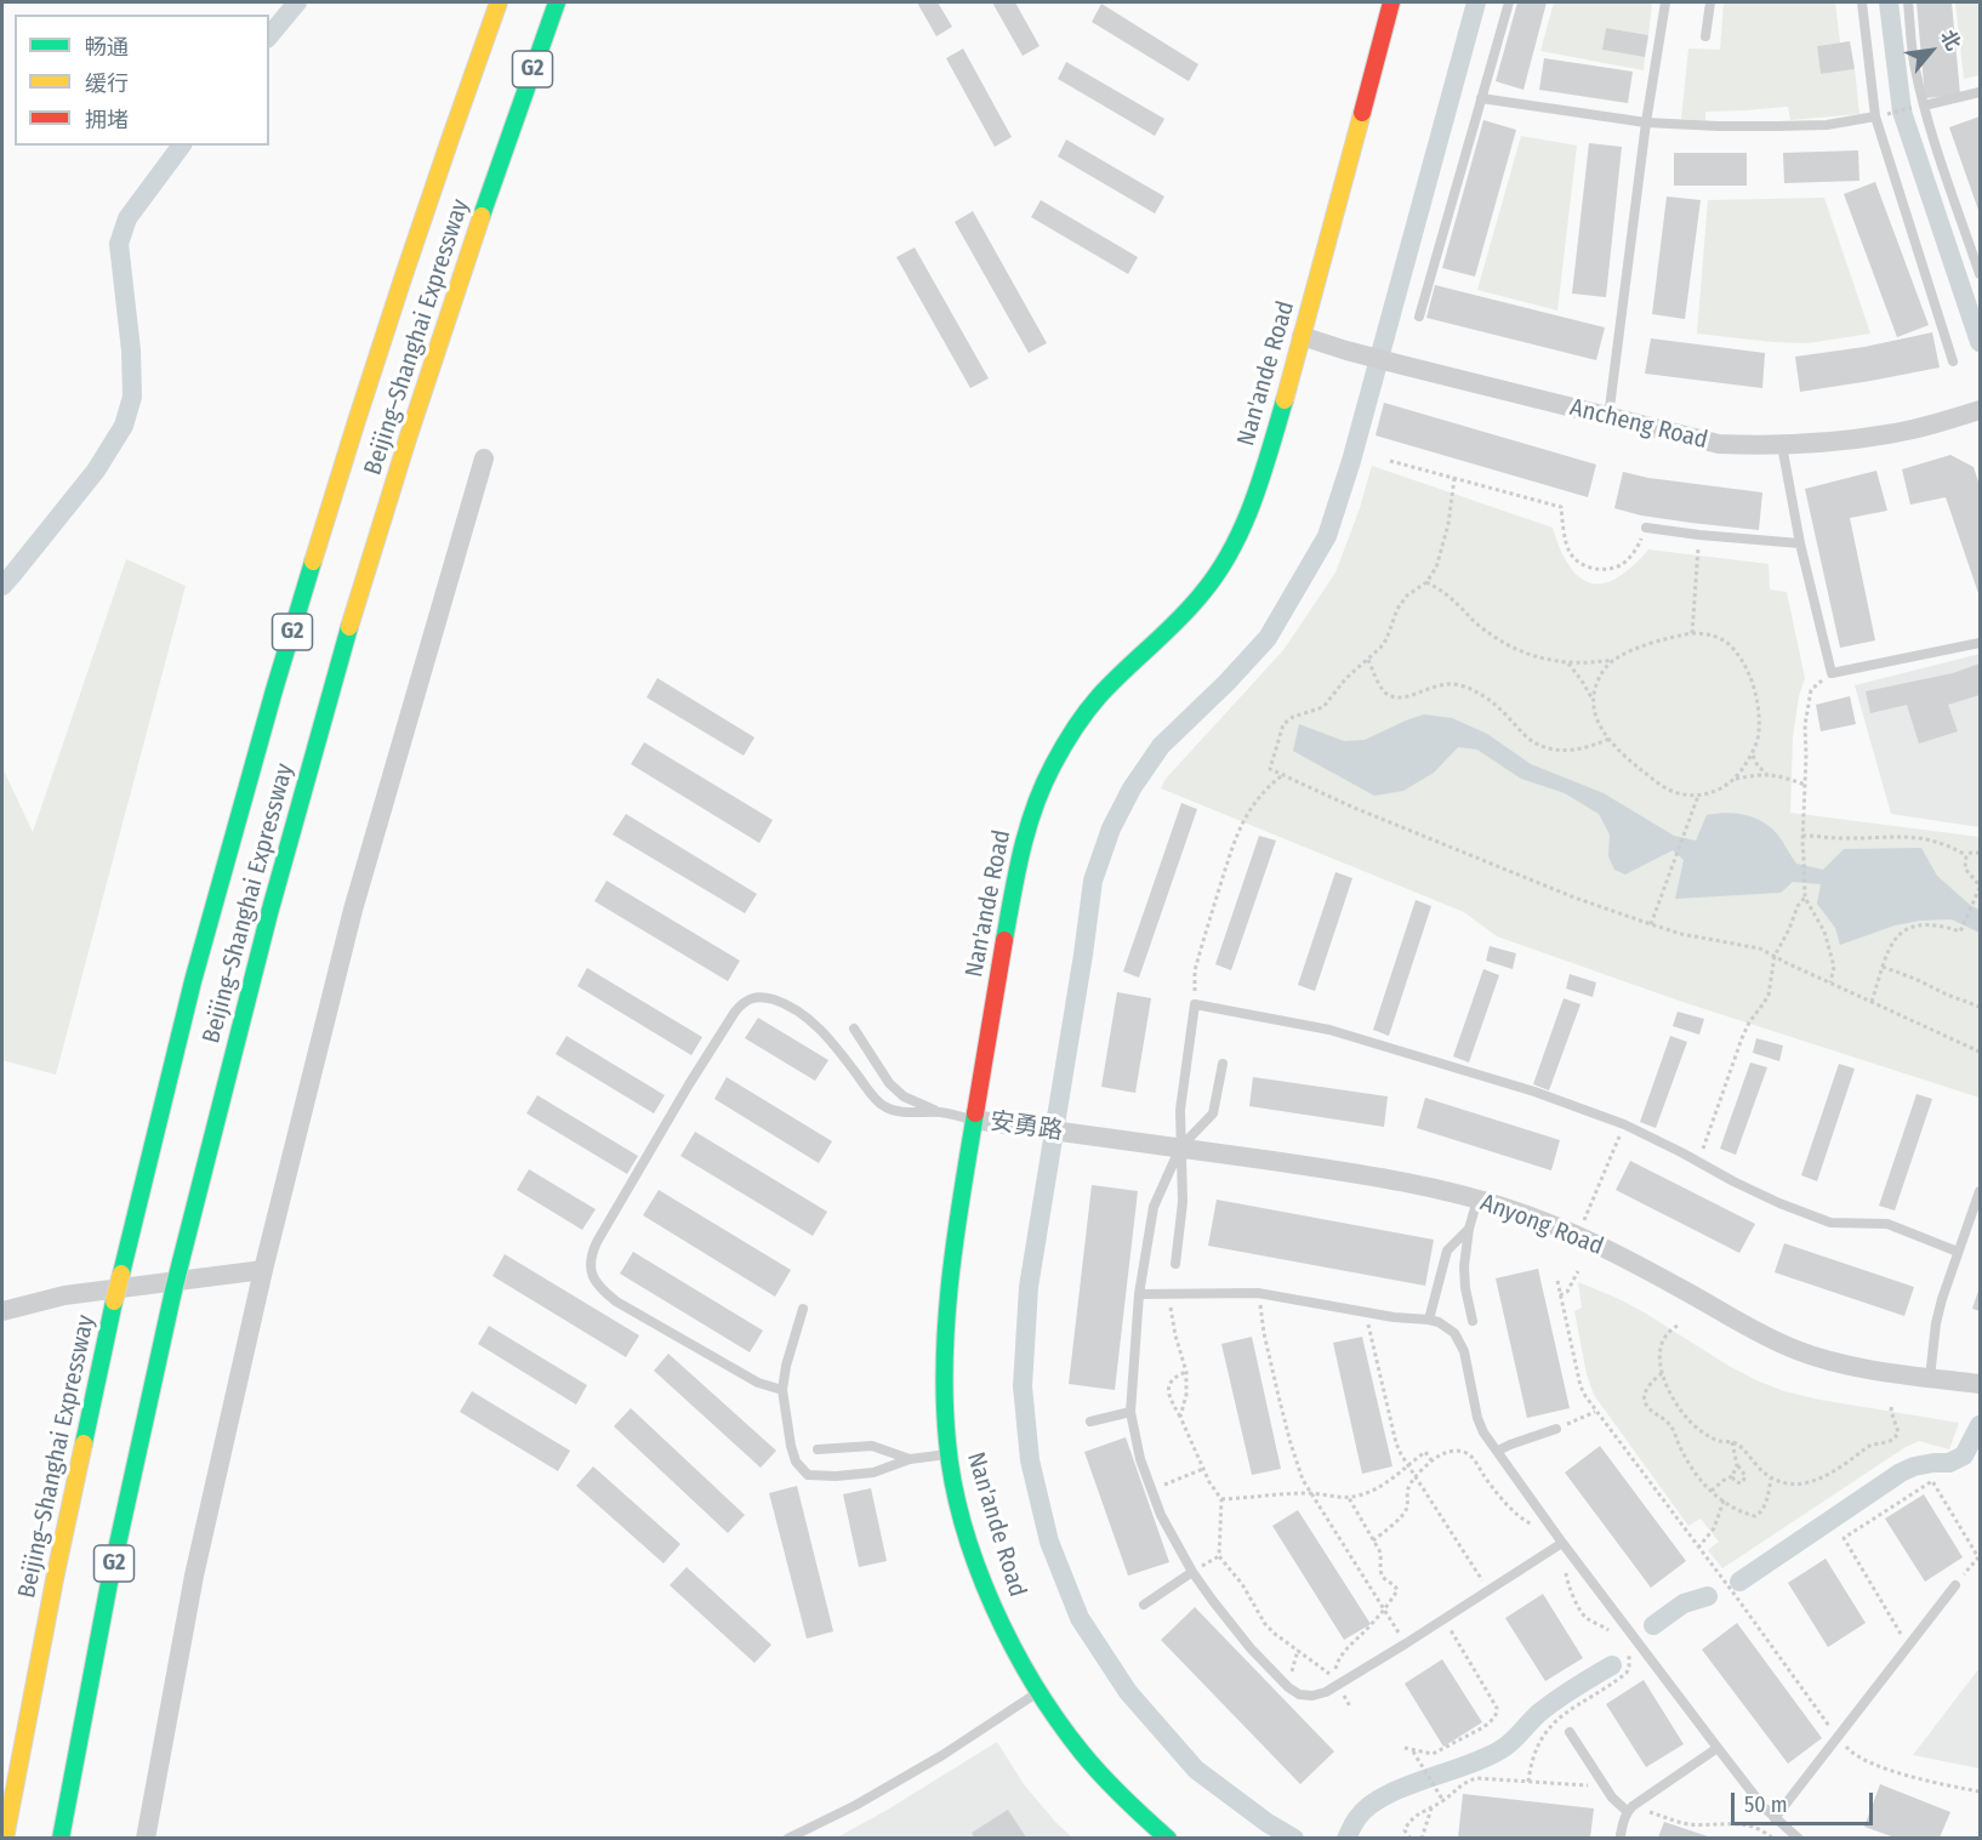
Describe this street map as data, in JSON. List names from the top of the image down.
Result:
{
  "streets": {
    "main road": ["G2", "Beijing–Shanghai Expressway", "Nan'ande Road"],
    "street": ["Ancheng Road", "安勇路", "Anyong Road"]
  },
  "crossings": [
    ["Nan'ande Road", "Ancheng Road"],
    ["Nan'ande Road", "安勇路"],
    ["安勇路", "Anyong Road"]
  ],
  "legend": ["畅通", "缓行", "拥堵"],
  "scale_bar": "50 m",
  "north": "top right"
}
